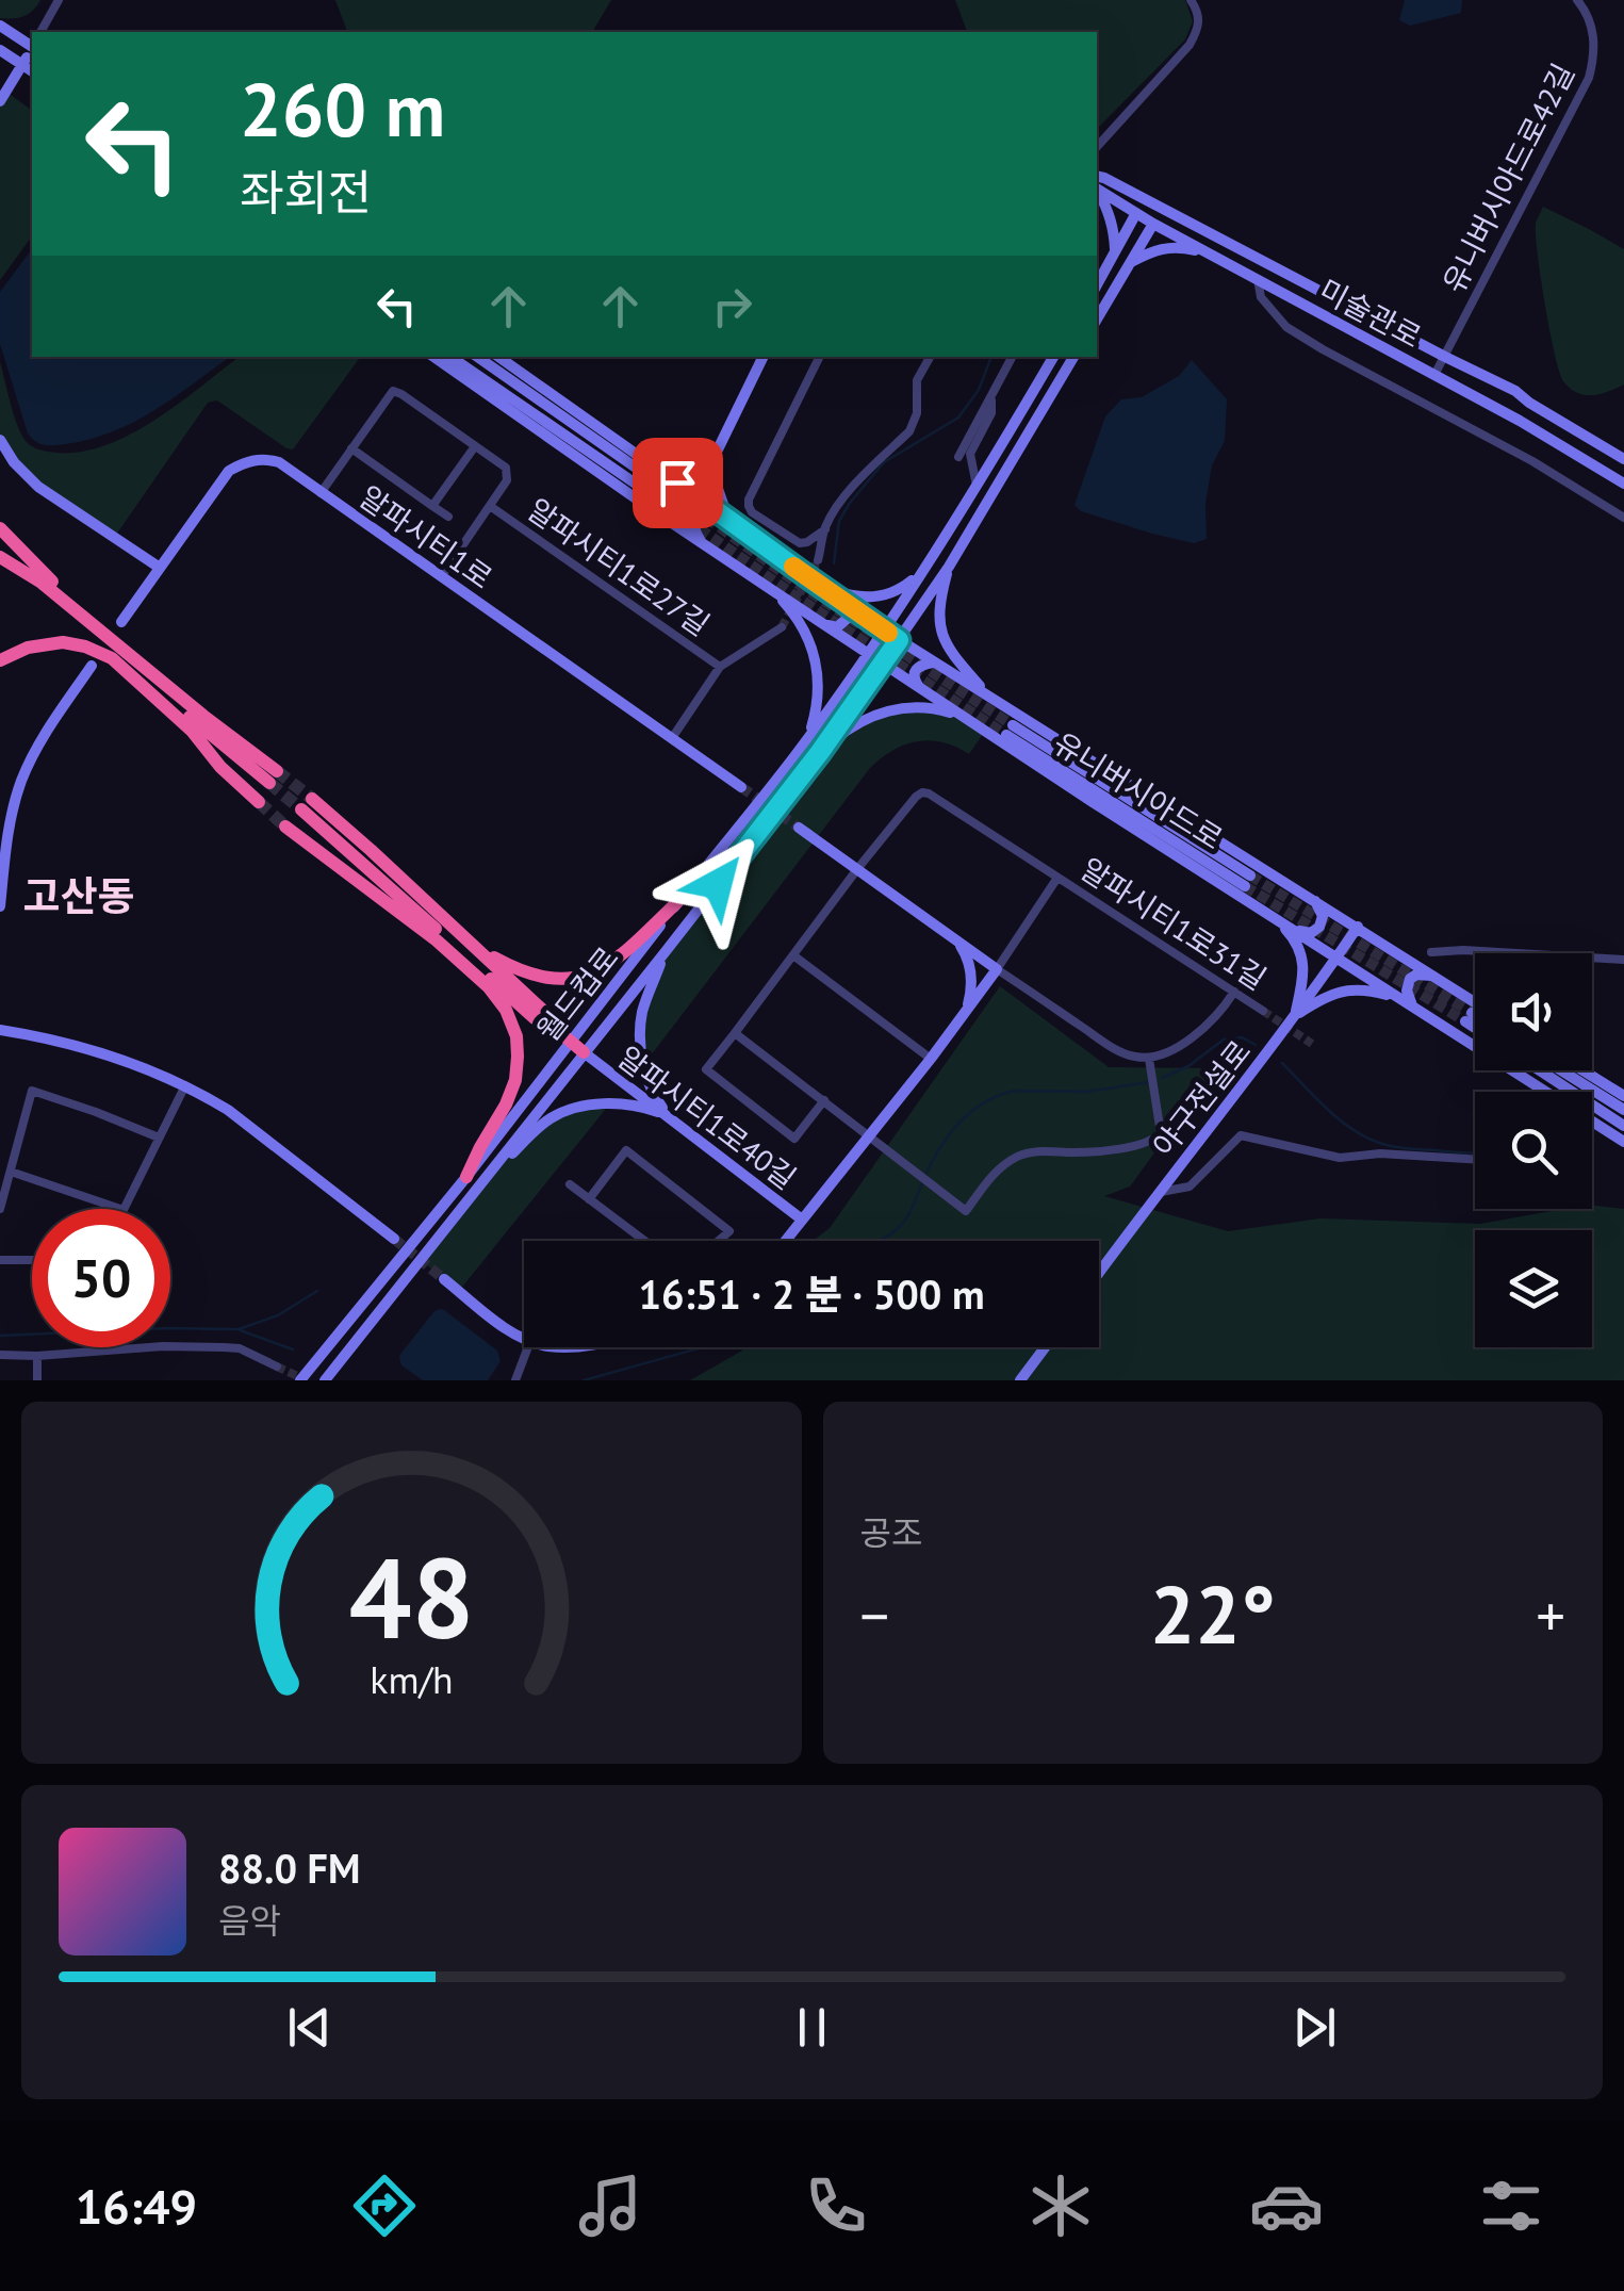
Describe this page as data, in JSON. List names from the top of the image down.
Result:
{
  "streets": {
    "main road": [
      "미술관로",
      "알파시티1로",
      "유니버시아드로",
      "월드컵로",
      "야구전설로",
      "알파시티1로40길"
    ],
    "street": ["유니버시아드로42길", "알파시티1로27길", "알파시티1로31길"]
  },
  "crossings": [
    ["유니버시아드로42길", "미술관로"],
    ["알파시티1로", "알파시티1로27길"],
    ["월드컵로", "알파시티1로40길"]
  ],
  "districts": ["고산동"],
  "page": {
    "turn": ["260 m", "좌회전"],
    "limit": "50",
    "trip": "16:51 · 2 분 · 500 m",
    "tile": "공조",
    "heat": ["−", "22°", "+"],
    "song": ["88.0 FM", "음악"],
    "tabs": "16:49",
    "gauge": ["48", "km/h"]
  }
}
